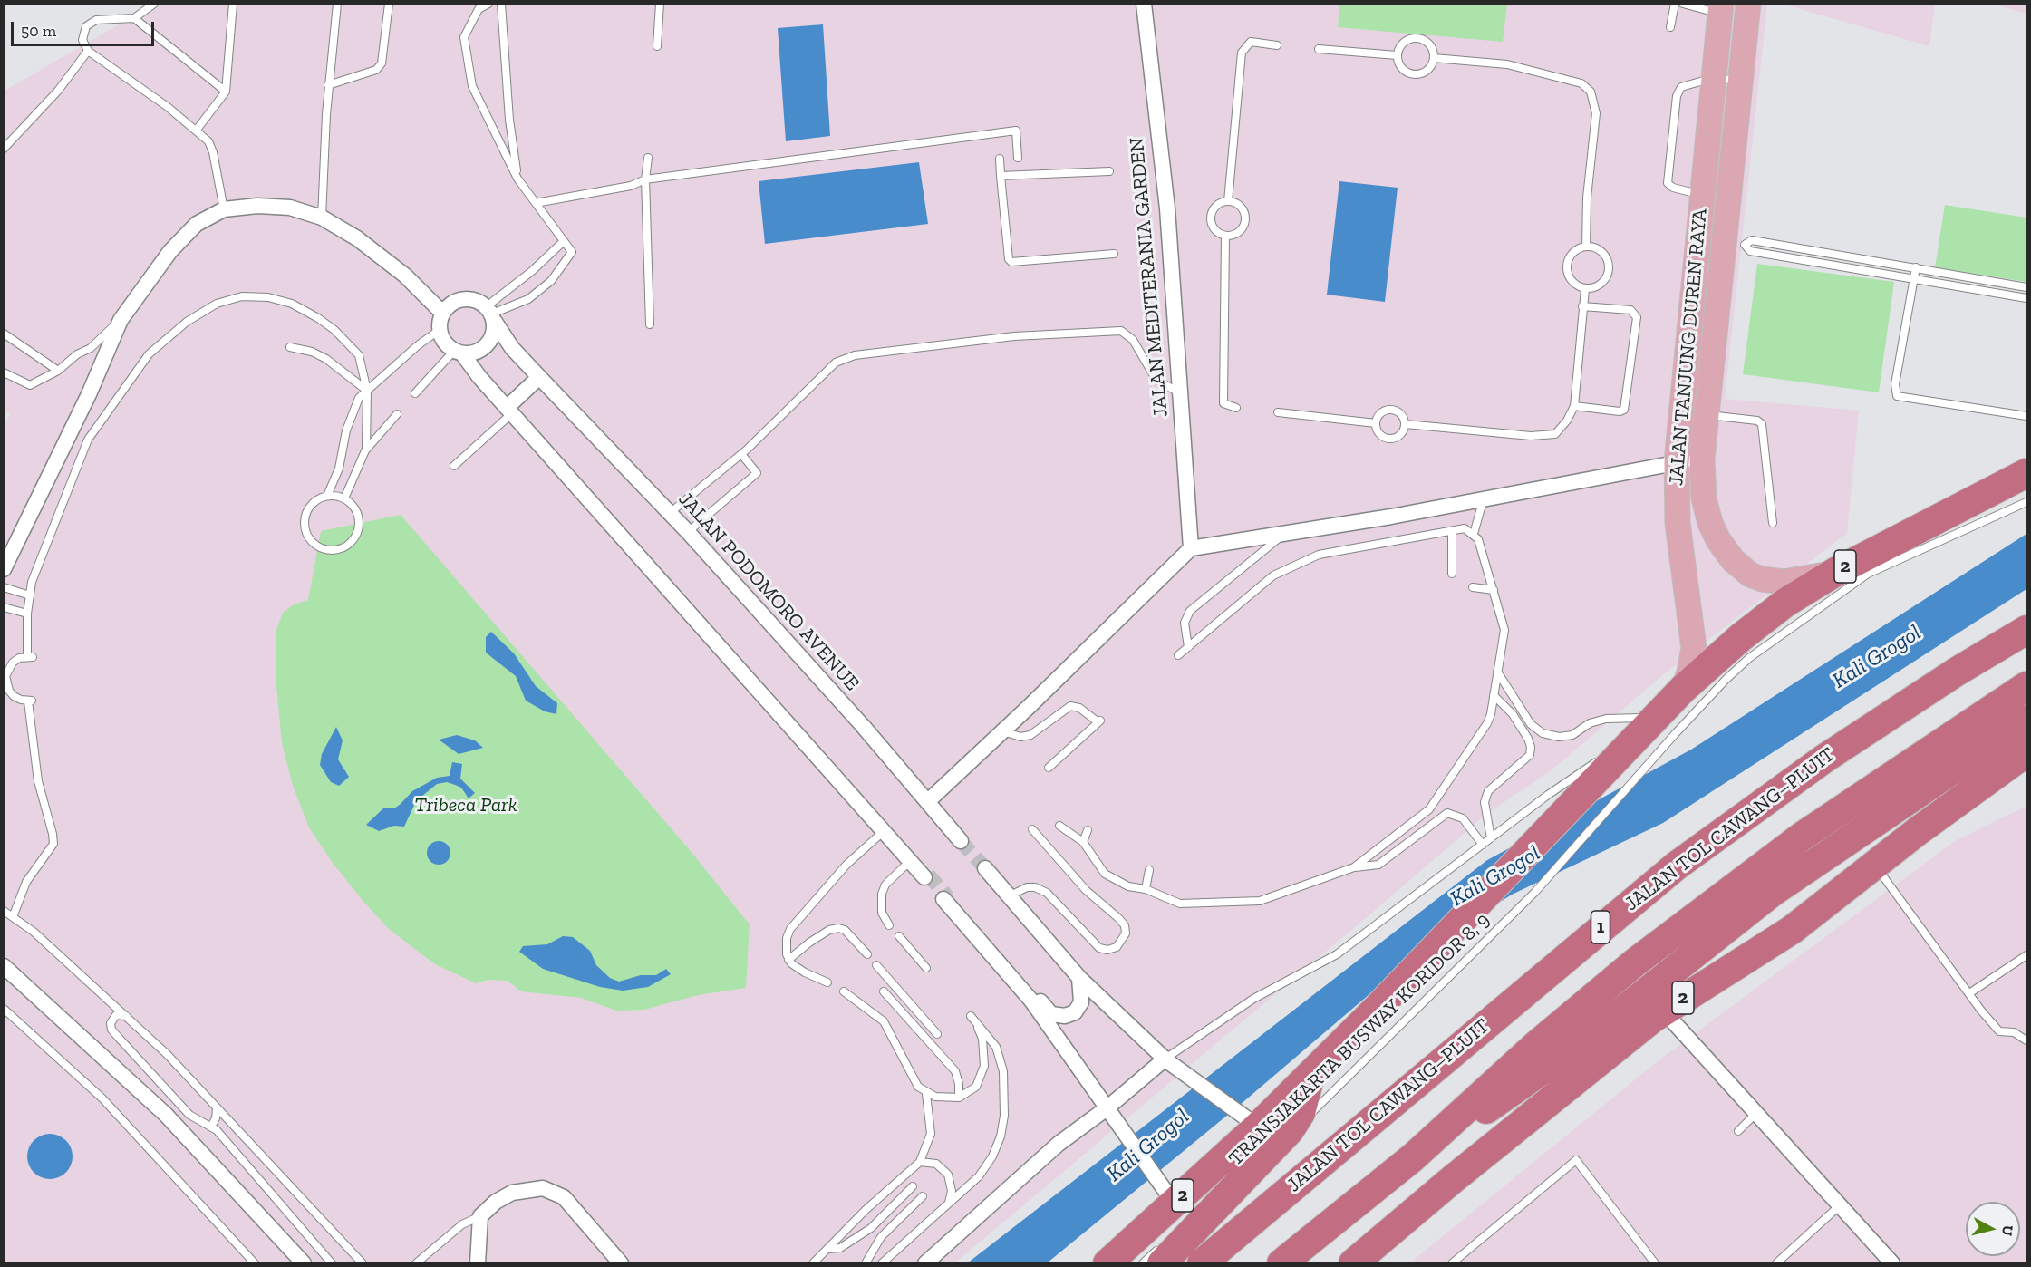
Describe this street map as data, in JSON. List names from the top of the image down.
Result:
{
  "streets": {
    "highway": ["2", "JALAN TOL CAWANG–PLUIT", "1"],
    "main road": ["JALAN TANJUNG DUREN RAYA"],
    "street": ["JALAN MEDITERANIA GARDEN", "JALAN PODOMORO AVENUE"],
    "lane": ["TRANSJAKARTA BUSWAY KORIDOR 8, 9"]
  },
  "crossings": [
    ["JALAN TANJUNG DUREN RAYA", "2"],
    ["2", "TRANSJAKARTA BUSWAY KORIDOR 8, 9"]
  ],
  "water": ["Kali Grogol"],
  "parks": ["Tribeca Park"],
  "scale_bar": "50 m",
  "north": "right"
}
